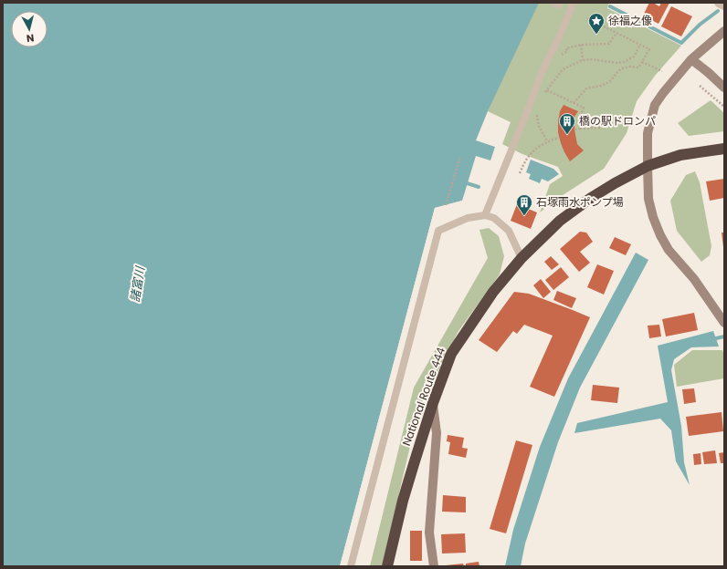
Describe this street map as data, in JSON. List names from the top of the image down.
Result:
{
  "streets": {
    "highway": ["National Route 444"]
  },
  "water": ["諸富川"],
  "places": {
    "place": ["徐福之像"],
    "building": ["橋の駅ドロンパ", "石塚雨水ポンプ場"]
  },
  "north": "bottom"
}
